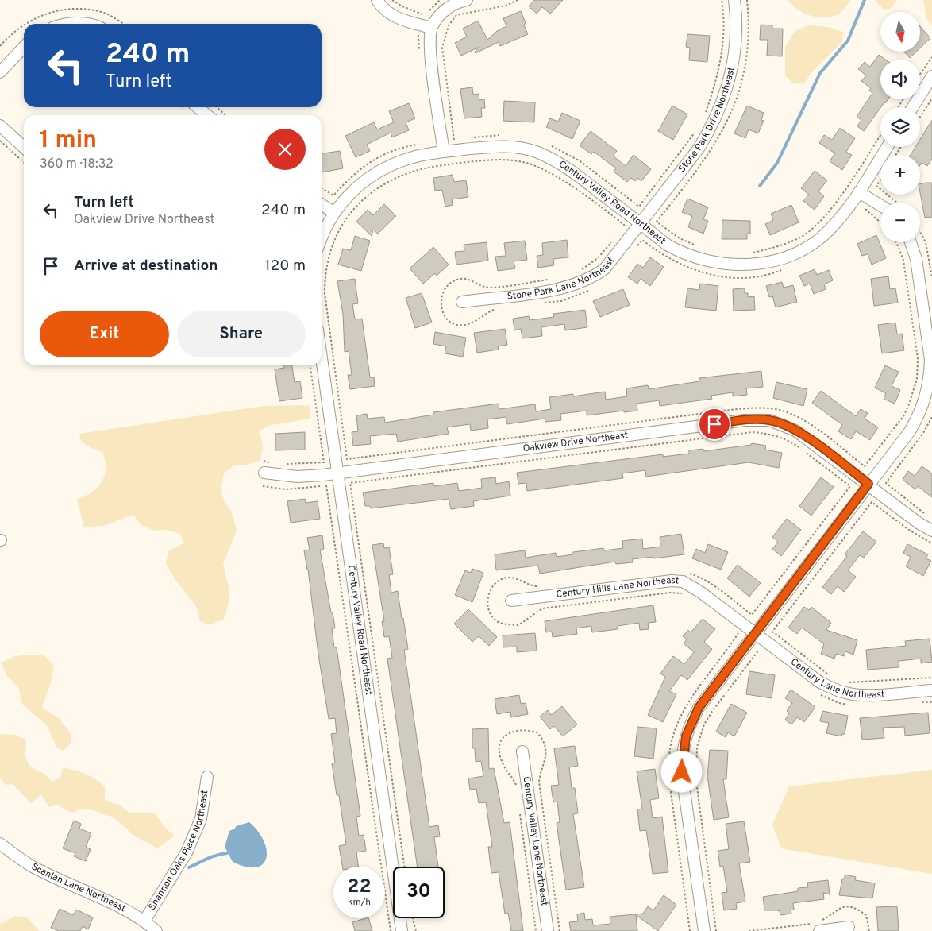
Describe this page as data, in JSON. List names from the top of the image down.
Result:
{
  "streets": {
    "street": [
      "Stone Park Drive Northeast",
      "Century Valley Road Northeast",
      "Stone Park Lane Northeast",
      "Oakview Drive Northeast",
      "Century Hills Lane Northeast",
      "Century Lane Northeast",
      "Century Valley Lane Northeast",
      "Shannon Oaks Place Northeast",
      "Scanlan Lane Northeast"
    ]
  },
  "crossings": [
    ["Stone Park Drive Northeast", "Century Valley Road Northeast"],
    ["Stone Park Drive Northeast", "Stone Park Lane Northeast"],
    ["Century Valley Road Northeast", "Stone Park Lane Northeast"],
    ["Century Valley Road Northeast", "Oakview Drive Northeast"],
    ["Century Hills Lane Northeast", "Century Lane Northeast"],
    ["Shannon Oaks Place Northeast", "Scanlan Lane Northeast"]
  ],
  "north": "bottom",
  "page": {
    "map_buttons": ["+", "−"],
    "turn": ["240 m", "Turn left"],
    "heading": ["1 min", "360 m · 18:32"],
    "list": [
      {
        "name": "Turn left",
        "note": "Oakview Drive Northeast",
        "value": "240 m"
      },
      {
        "name": "Arrive at destination",
        "value": "120 m"
      }
    ],
    "buttons": ["Exit", "Share"],
    "speed": "22 km/h",
    "limit": "30"
  }
}
